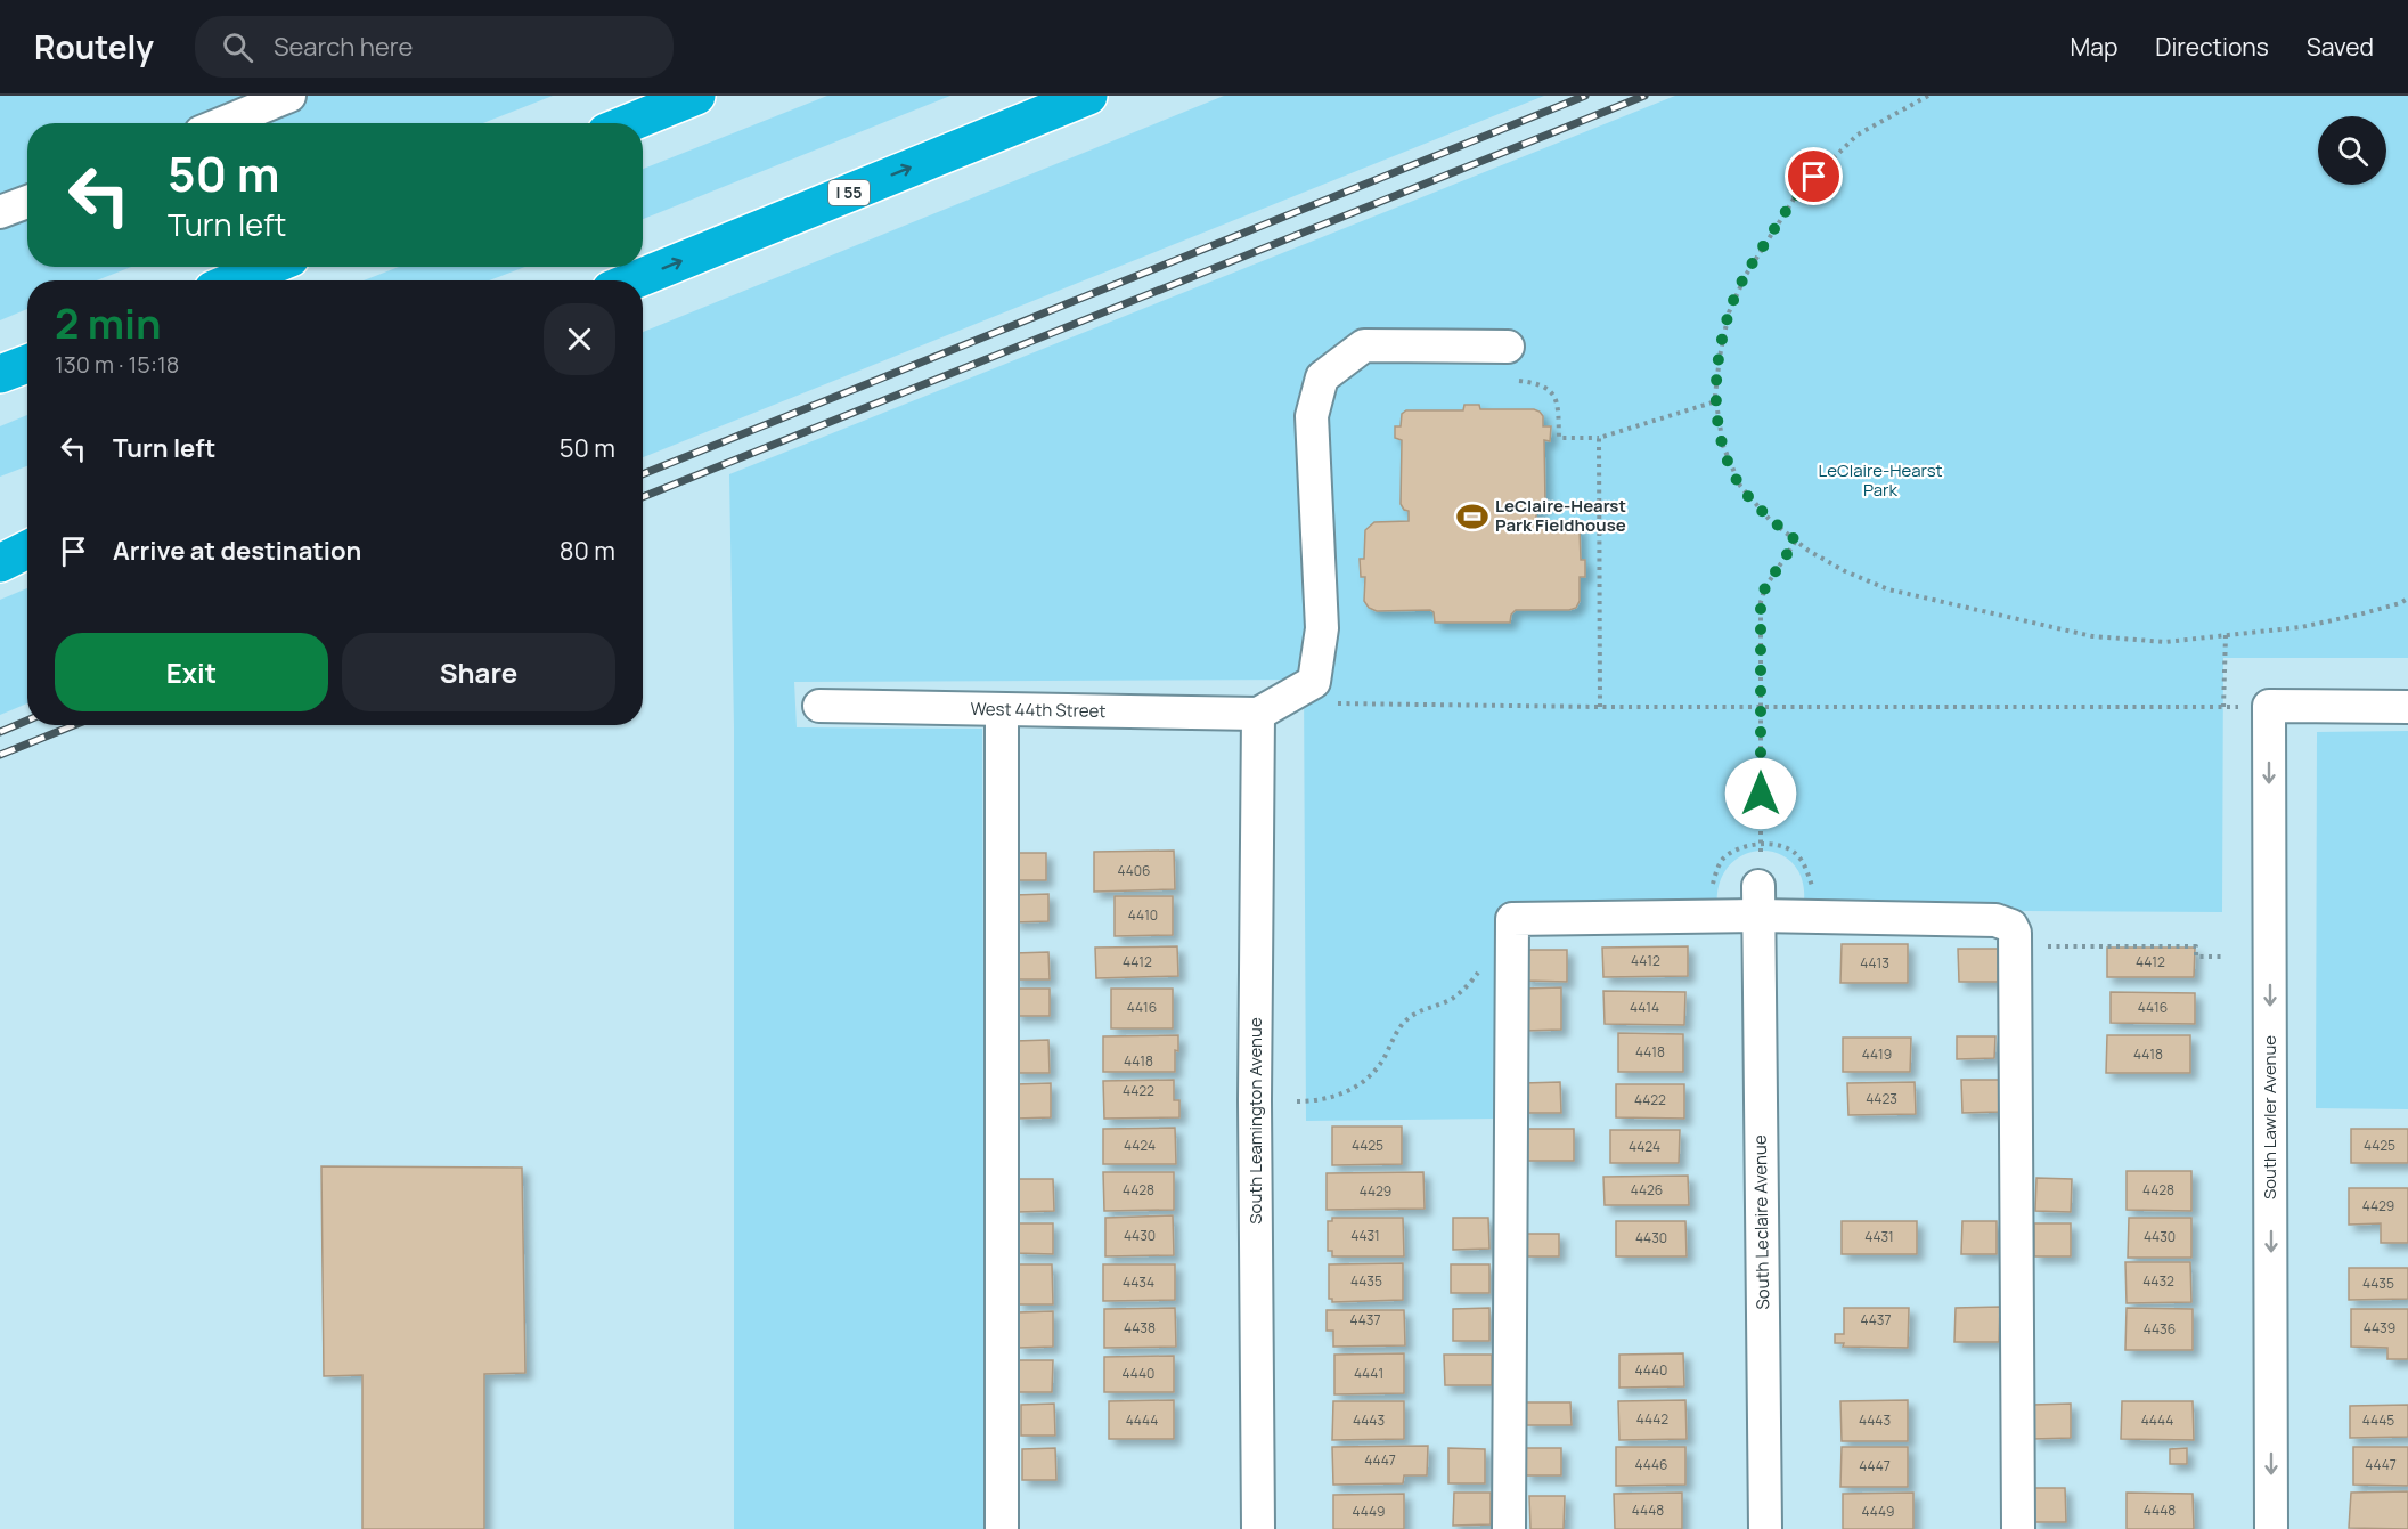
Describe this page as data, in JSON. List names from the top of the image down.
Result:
{
  "streets": {
    "highway": ["I 55"],
    "street": [
      "West 44th Street",
      "South Lawler Avenue",
      "South Leamington Avenue",
      "South Leclaire Avenue"
    ]
  },
  "crossings": [
    ["West 44th Street", "South Leamington Avenue"]
  ],
  "one_way": ["South Lawler Avenue"],
  "parks": ["LeClaire-Hearst Park"],
  "places": {
    "sports": ["LeClaire-Hearst Park Fieldhouse"]
  },
  "house_numbers": [
    "4406",
    "4410",
    "4412",
    "4412",
    "4412",
    "4413",
    "4416",
    "4414",
    "4416",
    "4418",
    "4419",
    "4418",
    "4418",
    "4422",
    "4423",
    "4422",
    "4424",
    "4425",
    "4425",
    "4424",
    "4428",
    "4426",
    "4428",
    "4429",
    "4429",
    "4430",
    "4431",
    "4431",
    "4430",
    "4430",
    "4435",
    "4432",
    "4434",
    "4435",
    "4437",
    "4437",
    "4438",
    "4439",
    "4436",
    "4440",
    "4440",
    "4441",
    "4442",
    "4444",
    "4443",
    "4443",
    "4444",
    "4445",
    "4447",
    "4446",
    "4447",
    "4447",
    "4448",
    "4448",
    "4449",
    "4449"
  ],
  "page": {
    "header": "Routely",
    "search": "Search here",
    "nav": ["Map", "Directions", "Saved"],
    "turn": ["50 m", "Turn left"],
    "heading": ["2 min", "130 m · 15:18"],
    "list": [
      {
        "name": "Turn left",
        "value": "50 m"
      },
      {
        "name": "Arrive at destination",
        "value": "80 m"
      }
    ],
    "buttons": ["Exit", "Share"]
  }
}
